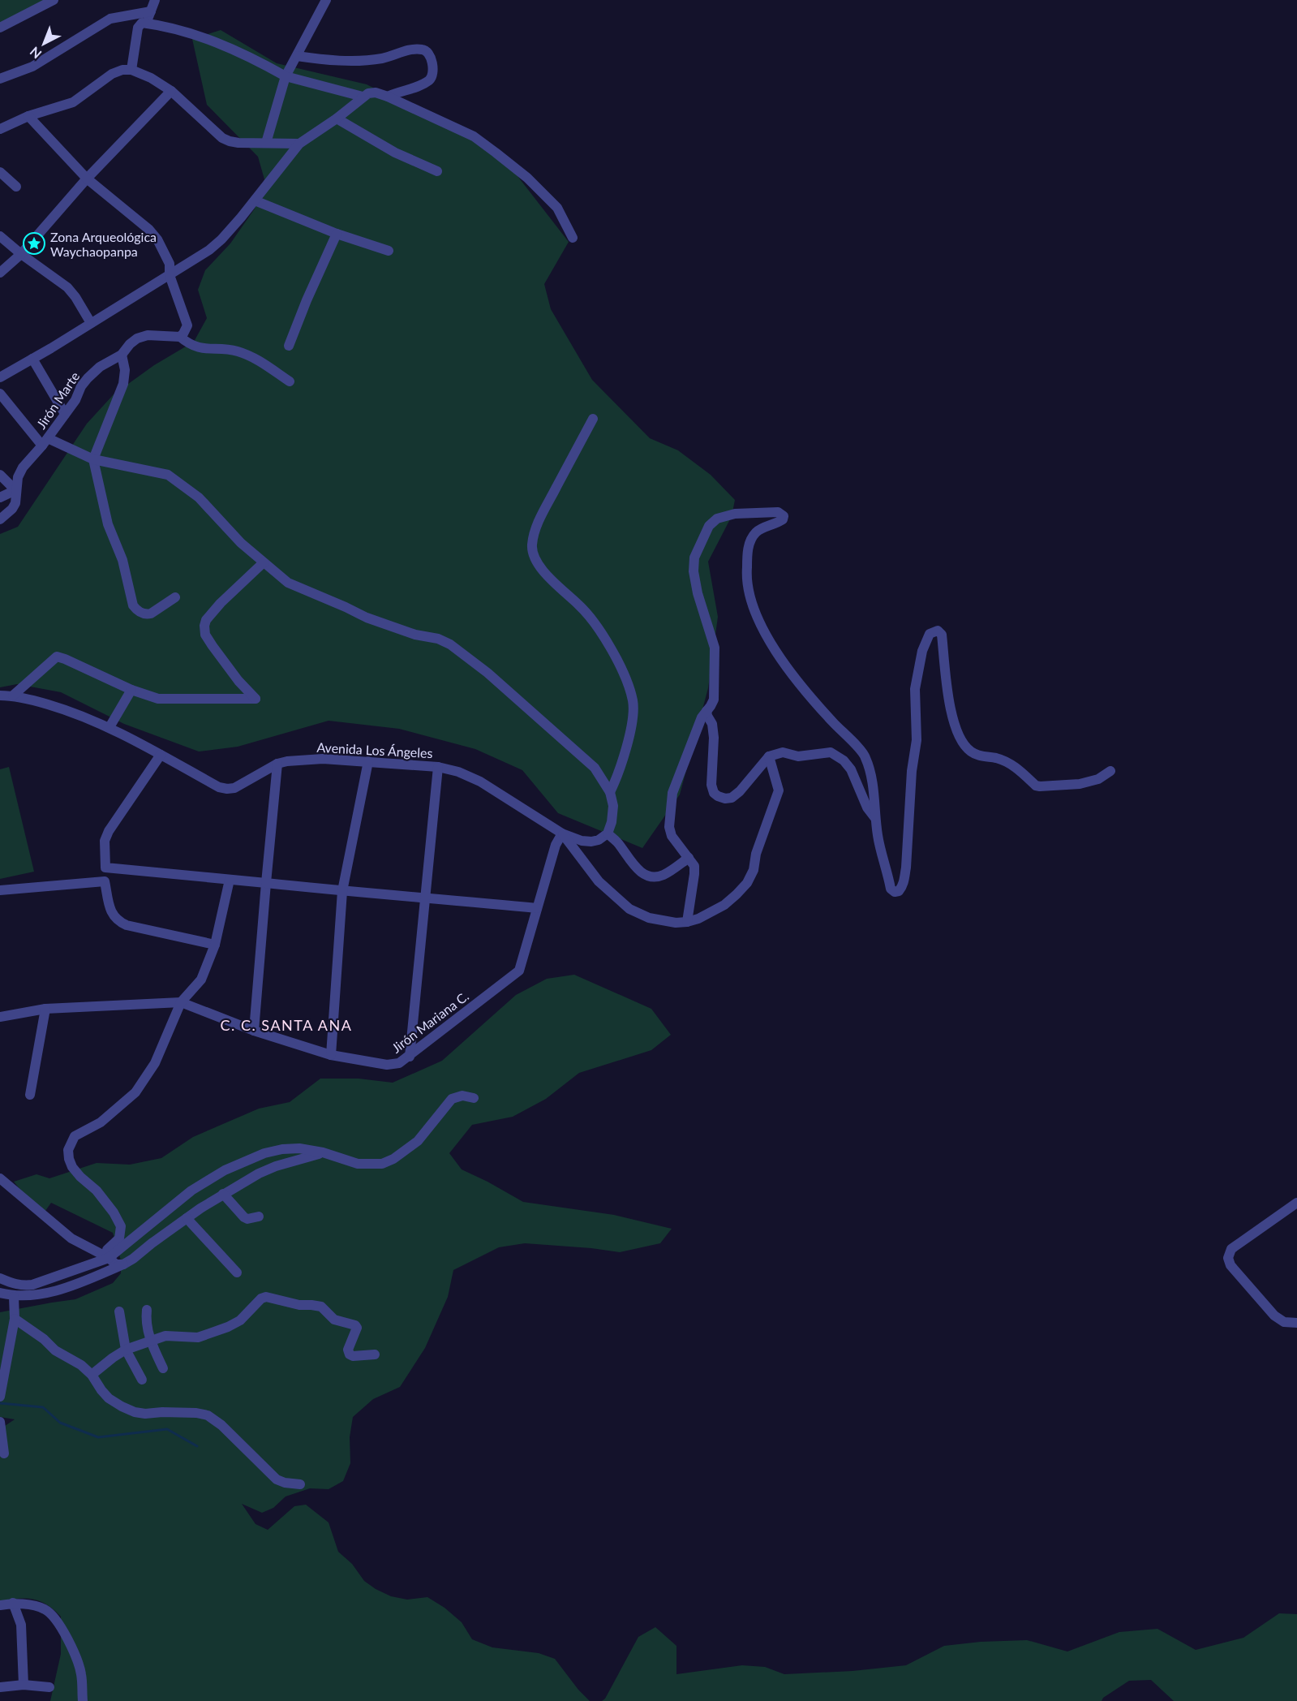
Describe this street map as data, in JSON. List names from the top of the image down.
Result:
{
  "streets": {
    "street": ["Jirón Marte", "Avenida Los Ángeles", "Jirón Mariana C."]
  },
  "districts": ["C. C. SANTA ANA"],
  "places": {
    "place": ["Zona Arqueológica Waychaopanpa"]
  },
  "north": "bottom left"
}
